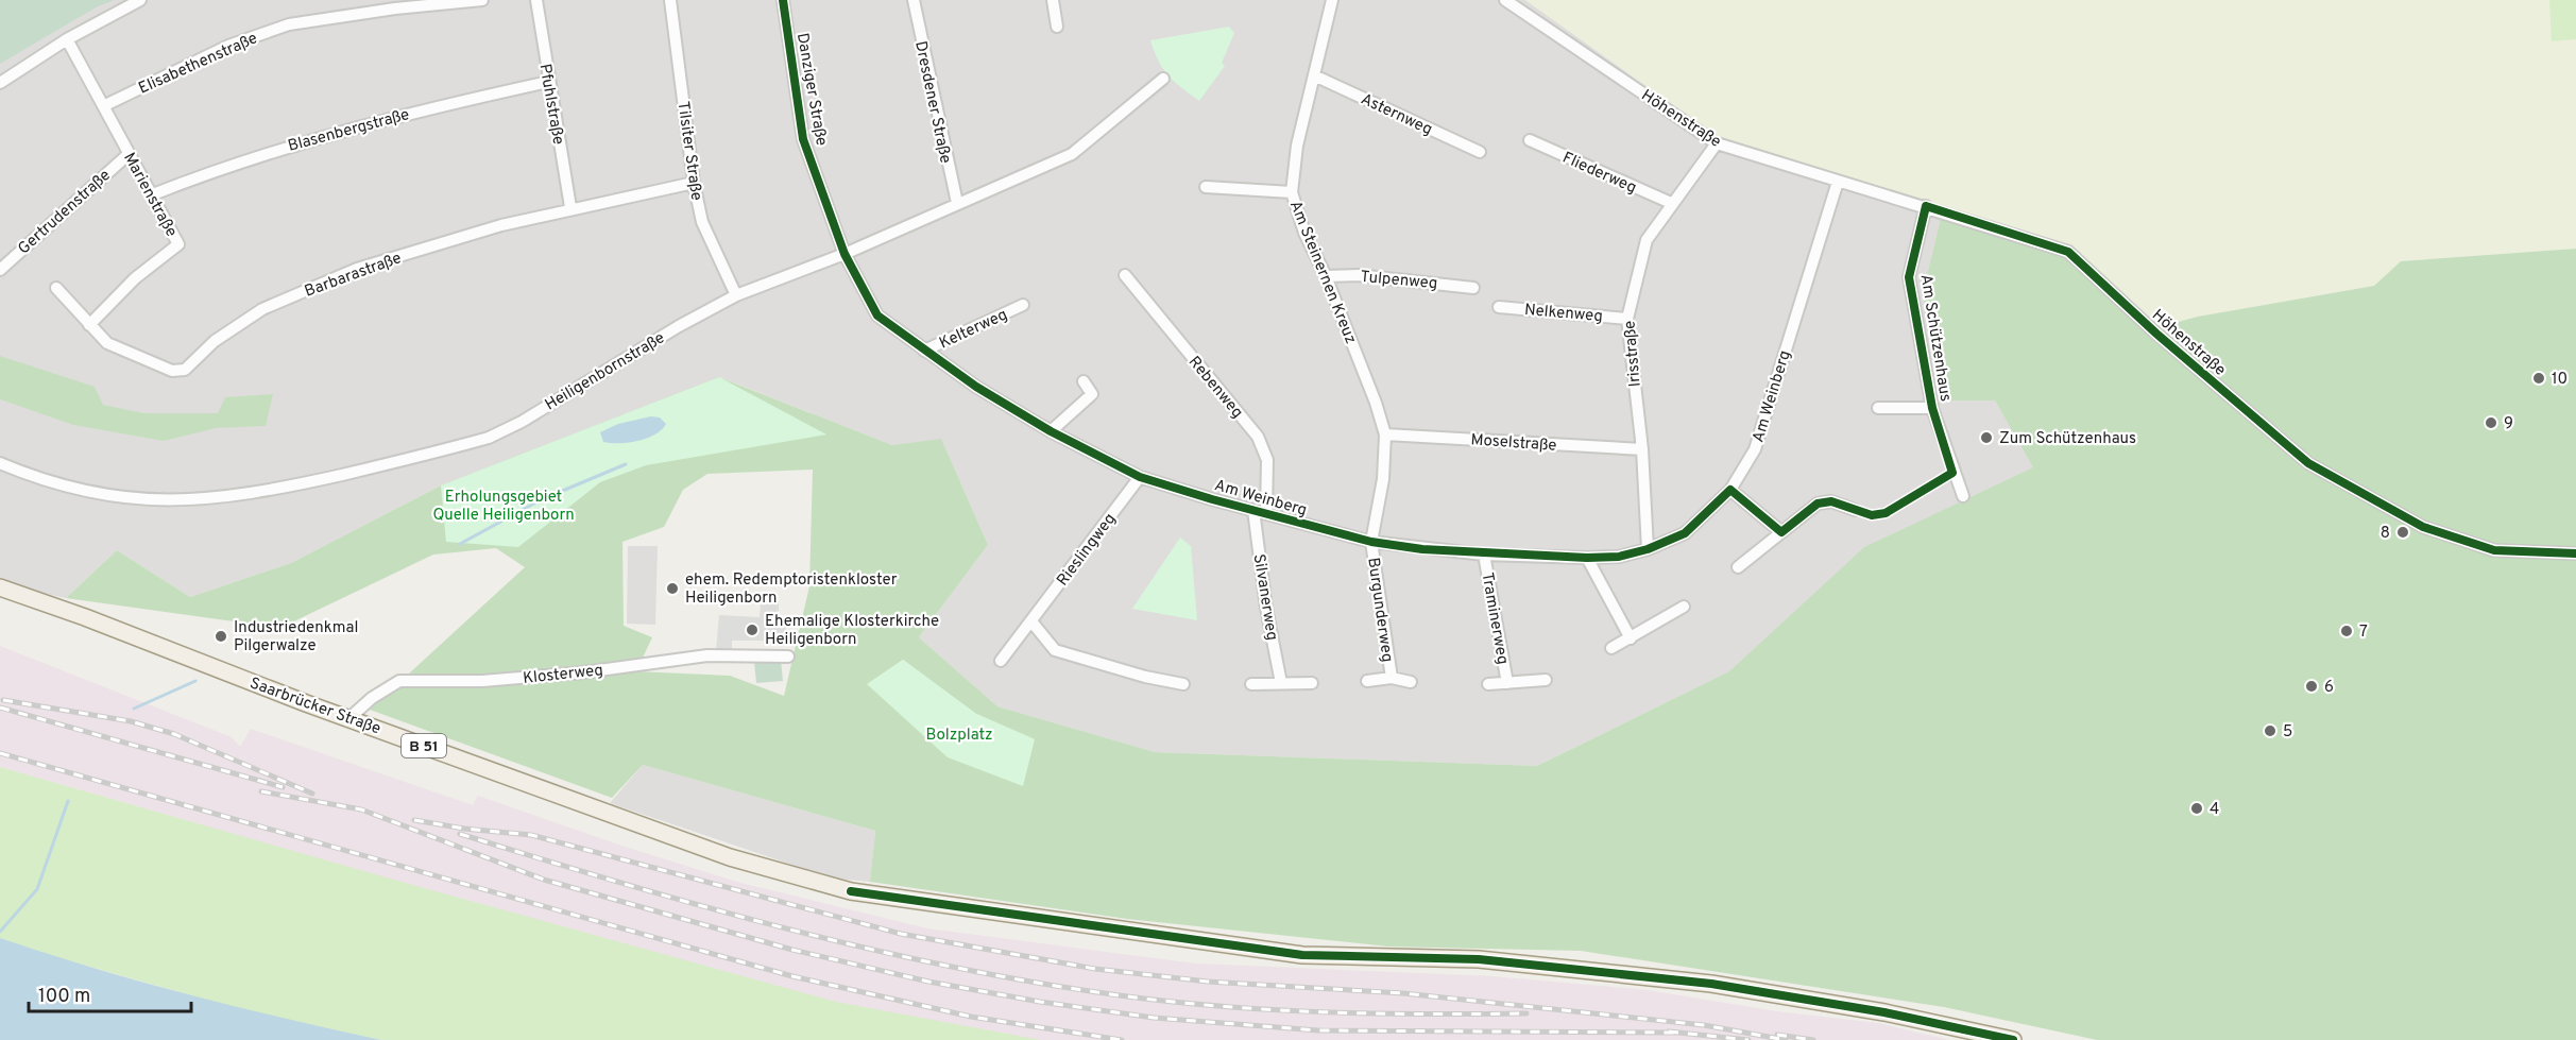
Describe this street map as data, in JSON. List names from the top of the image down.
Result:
{
  "streets": {
    "main road": ["Saarbrücker Straße", "B 51"],
    "street": [
      "Elisabethenstraße",
      "Danziger Straße",
      "Dresdener Straße",
      "Pfuhlstraße",
      "Asternweg",
      "Höhenstraße",
      "Blasenbergstraße",
      "Tilsiter Straße",
      "Fliederweg",
      "Marienstraße",
      "Gertrudenstraße",
      "Am Steinernen Kreuz",
      "Barbarastraße",
      "Tulpenweg",
      "Nelkenweg",
      "Kelterweg",
      "Am Schützenhaus",
      "Irisstraße",
      "Heiligenbornstraße",
      "Rebenweg",
      "Am Weinberg",
      "Moselstraße",
      "Rieslingweg",
      "Silvanerweg",
      "Burgunderweg",
      "Traminerweg",
      "Klosterweg"
    ]
  },
  "crossings": [
    ["Elisabethenstraße", "Marienstraße"],
    ["Danziger Straße", "Heiligenbornstraße"],
    ["Danziger Straße", "Am Weinberg"],
    ["Dresdener Straße", "Heiligenbornstraße"],
    ["Pfuhlstraße", "Blasenbergstraße"],
    ["Pfuhlstraße", "Barbarastraße"],
    ["Asternweg", "Am Steinernen Kreuz"],
    ["Höhenstraße", "Am Schützenhaus"],
    ["Höhenstraße", "Irisstraße"],
    ["Höhenstraße", "Am Weinberg"],
    ["Blasenbergstraße", "Marienstraße"],
    ["Tilsiter Straße", "Barbarastraße"],
    ["Tilsiter Straße", "Heiligenbornstraße"],
    ["Fliederweg", "Irisstraße"],
    ["Marienstraße", "Gertrudenstraße"],
    ["Marienstraße", "Barbarastraße"],
    ["Am Steinernen Kreuz", "Tulpenweg"],
    ["Am Steinernen Kreuz", "Am Weinberg"],
    ["Am Steinernen Kreuz", "Moselstraße"],
    ["Am Steinernen Kreuz", "Burgunderweg"],
    ["Nelkenweg", "Irisstraße"],
    ["Kelterweg", "Am Weinberg"],
    ["Irisstraße", "Am Weinberg"],
    ["Irisstraße", "Moselstraße"],
    ["Heiligenbornstraße", "Am Weinberg"],
    ["Rebenweg", "Am Weinberg"],
    ["Am Weinberg", "Rieslingweg"],
    ["Am Weinberg", "Silvanerweg"],
    ["Am Weinberg", "Burgunderweg"],
    ["Am Weinberg", "Traminerweg"],
    ["Klosterweg", "Saarbrücker Straße"]
  ],
  "parks": ["Erholungsgebiet Quelle Heiligenborn", "Bolzplatz"],
  "places": [
    "10",
    "9",
    "Zum Schützenhaus",
    "8",
    "ehem. Redemptoristenkloster Heiligenborn",
    "Ehemalige Klosterkirche Heiligenborn",
    "7",
    "Industriedenkmal Pilgerwalze",
    "6",
    "5",
    "4"
  ],
  "scale_bar": "100 m"
}
